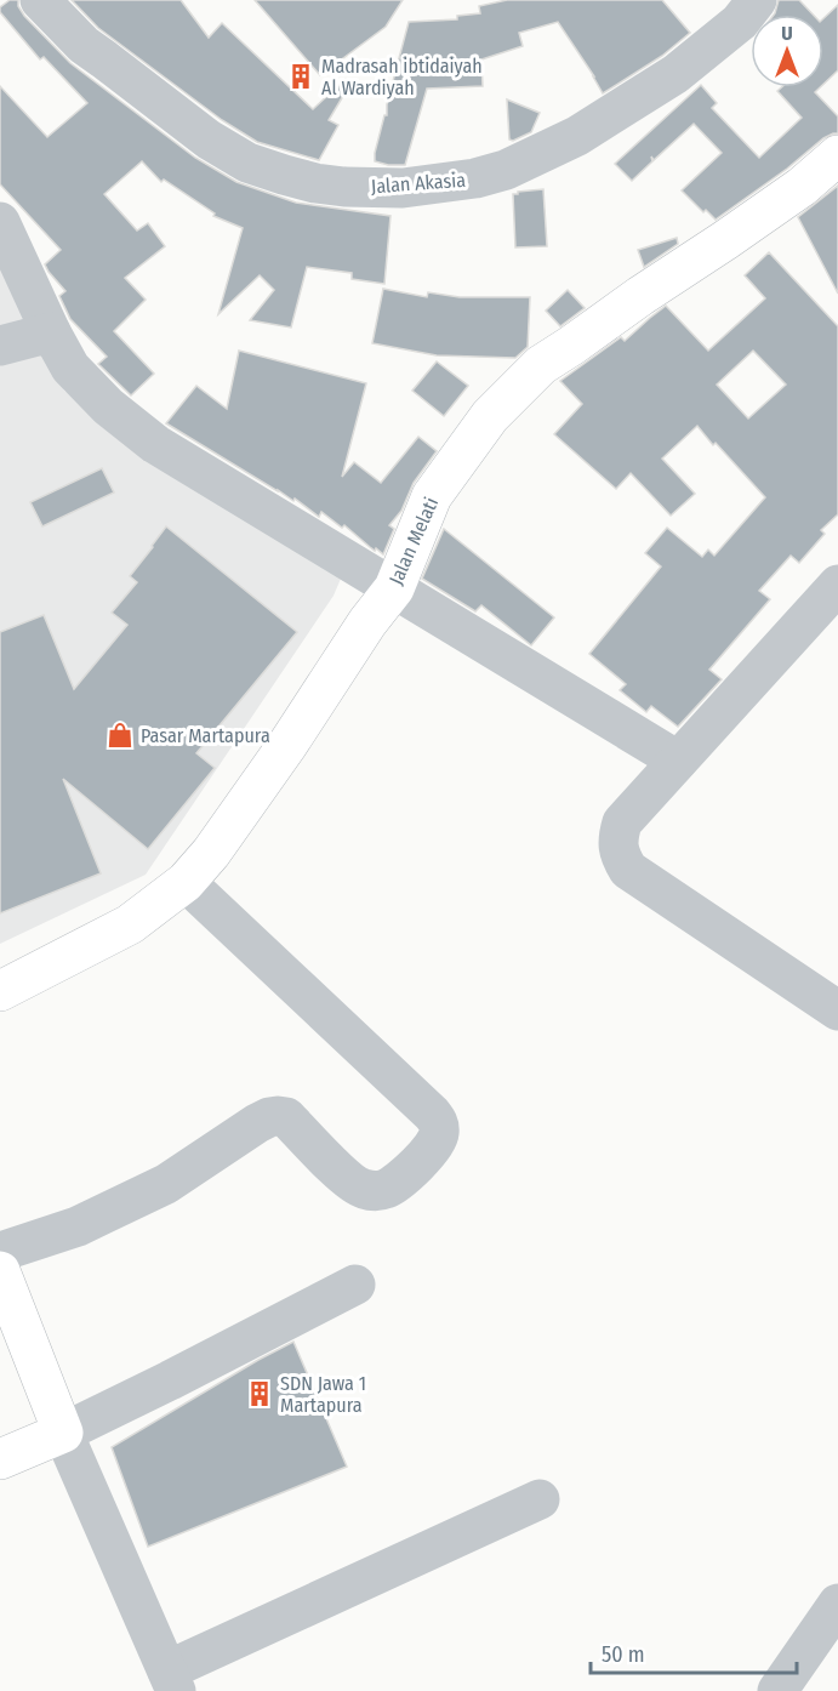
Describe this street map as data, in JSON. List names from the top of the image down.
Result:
{
  "streets": {
    "main road": ["Jalan Melati"],
    "street": ["Jalan Akasia"]
  },
  "places": {
    "building": ["Madrasah ibtidaiyah Al Wardiyah", "SDN Jawa 1 Martapura"],
    "shop": ["Pasar Martapura"]
  },
  "scale_bar": "50 m",
  "north": "top"
}
